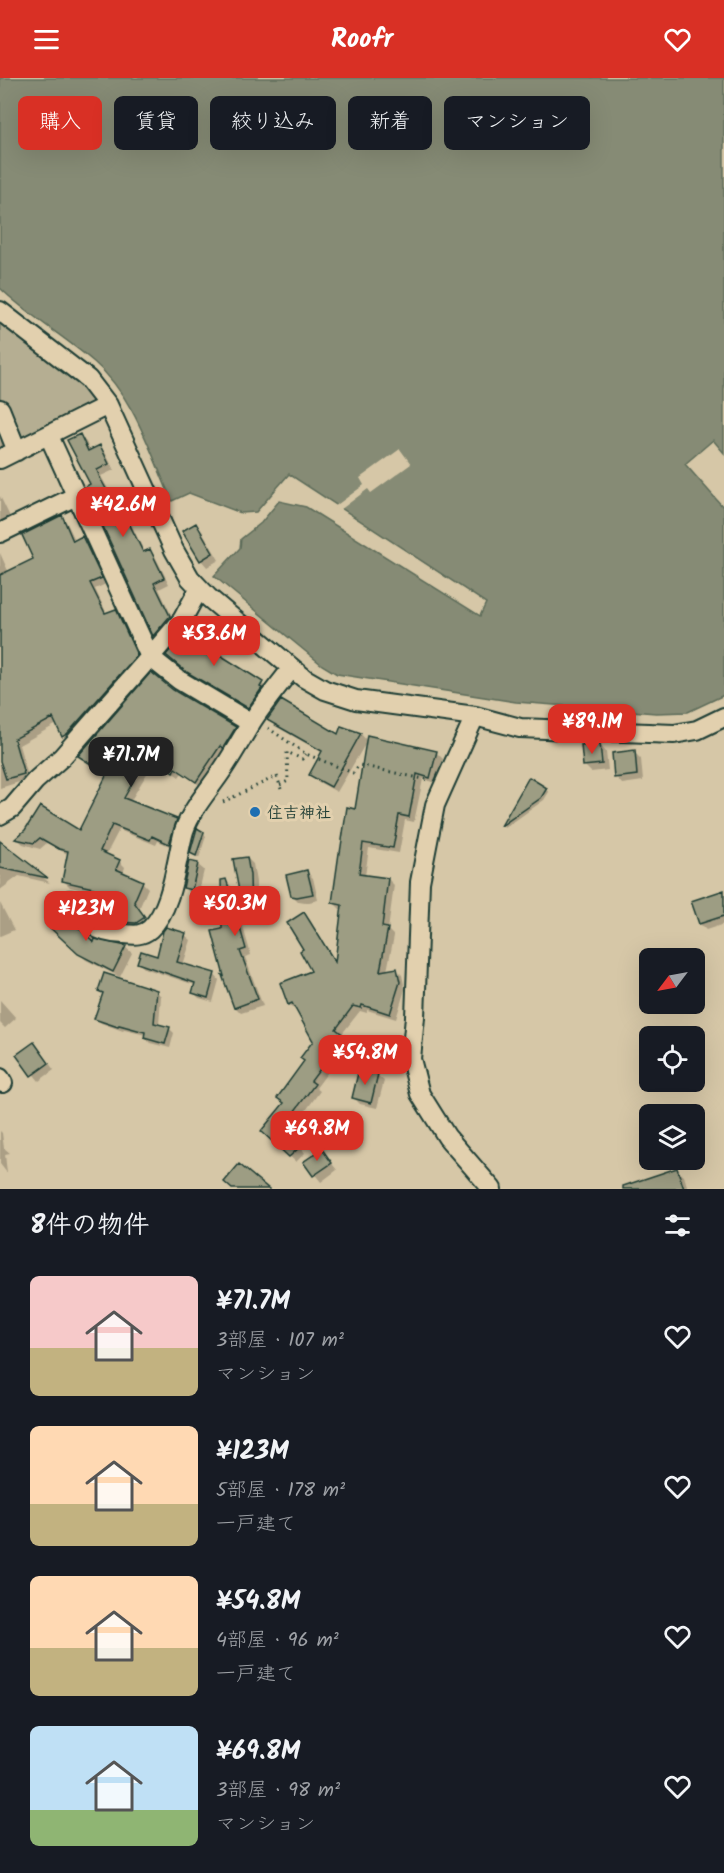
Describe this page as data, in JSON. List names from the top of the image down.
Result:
{
  "places": ["住吉神社"],
  "north": "bottom left",
  "page": {
    "header": "Roofr",
    "chip": [
      "購入",
      "賃貸",
      "絞り込み",
      "新着",
      "マンション"
    ],
    "price": [
      "¥42.6M",
      "¥53.6M",
      "¥89.1M",
      "¥71.7M",
      "¥50.3M",
      "¥123M",
      "¥54.8M",
      "¥69.8M"
    ],
    "heading": "8件の物件",
    "list": [
      {
        "name": "¥71.7M",
        "note": "3部屋 · 107 m² · マンション"
      },
      {
        "name": "¥123M",
        "note": "5部屋 · 178 m² · 一戸建て"
      },
      {
        "name": "¥54.8M",
        "note": "4部屋 · 96 m² · 一戸建て"
      },
      {
        "name": "¥69.8M",
        "note": "3部屋 · 98 m² · マンション"
      }
    ]
  }
}
